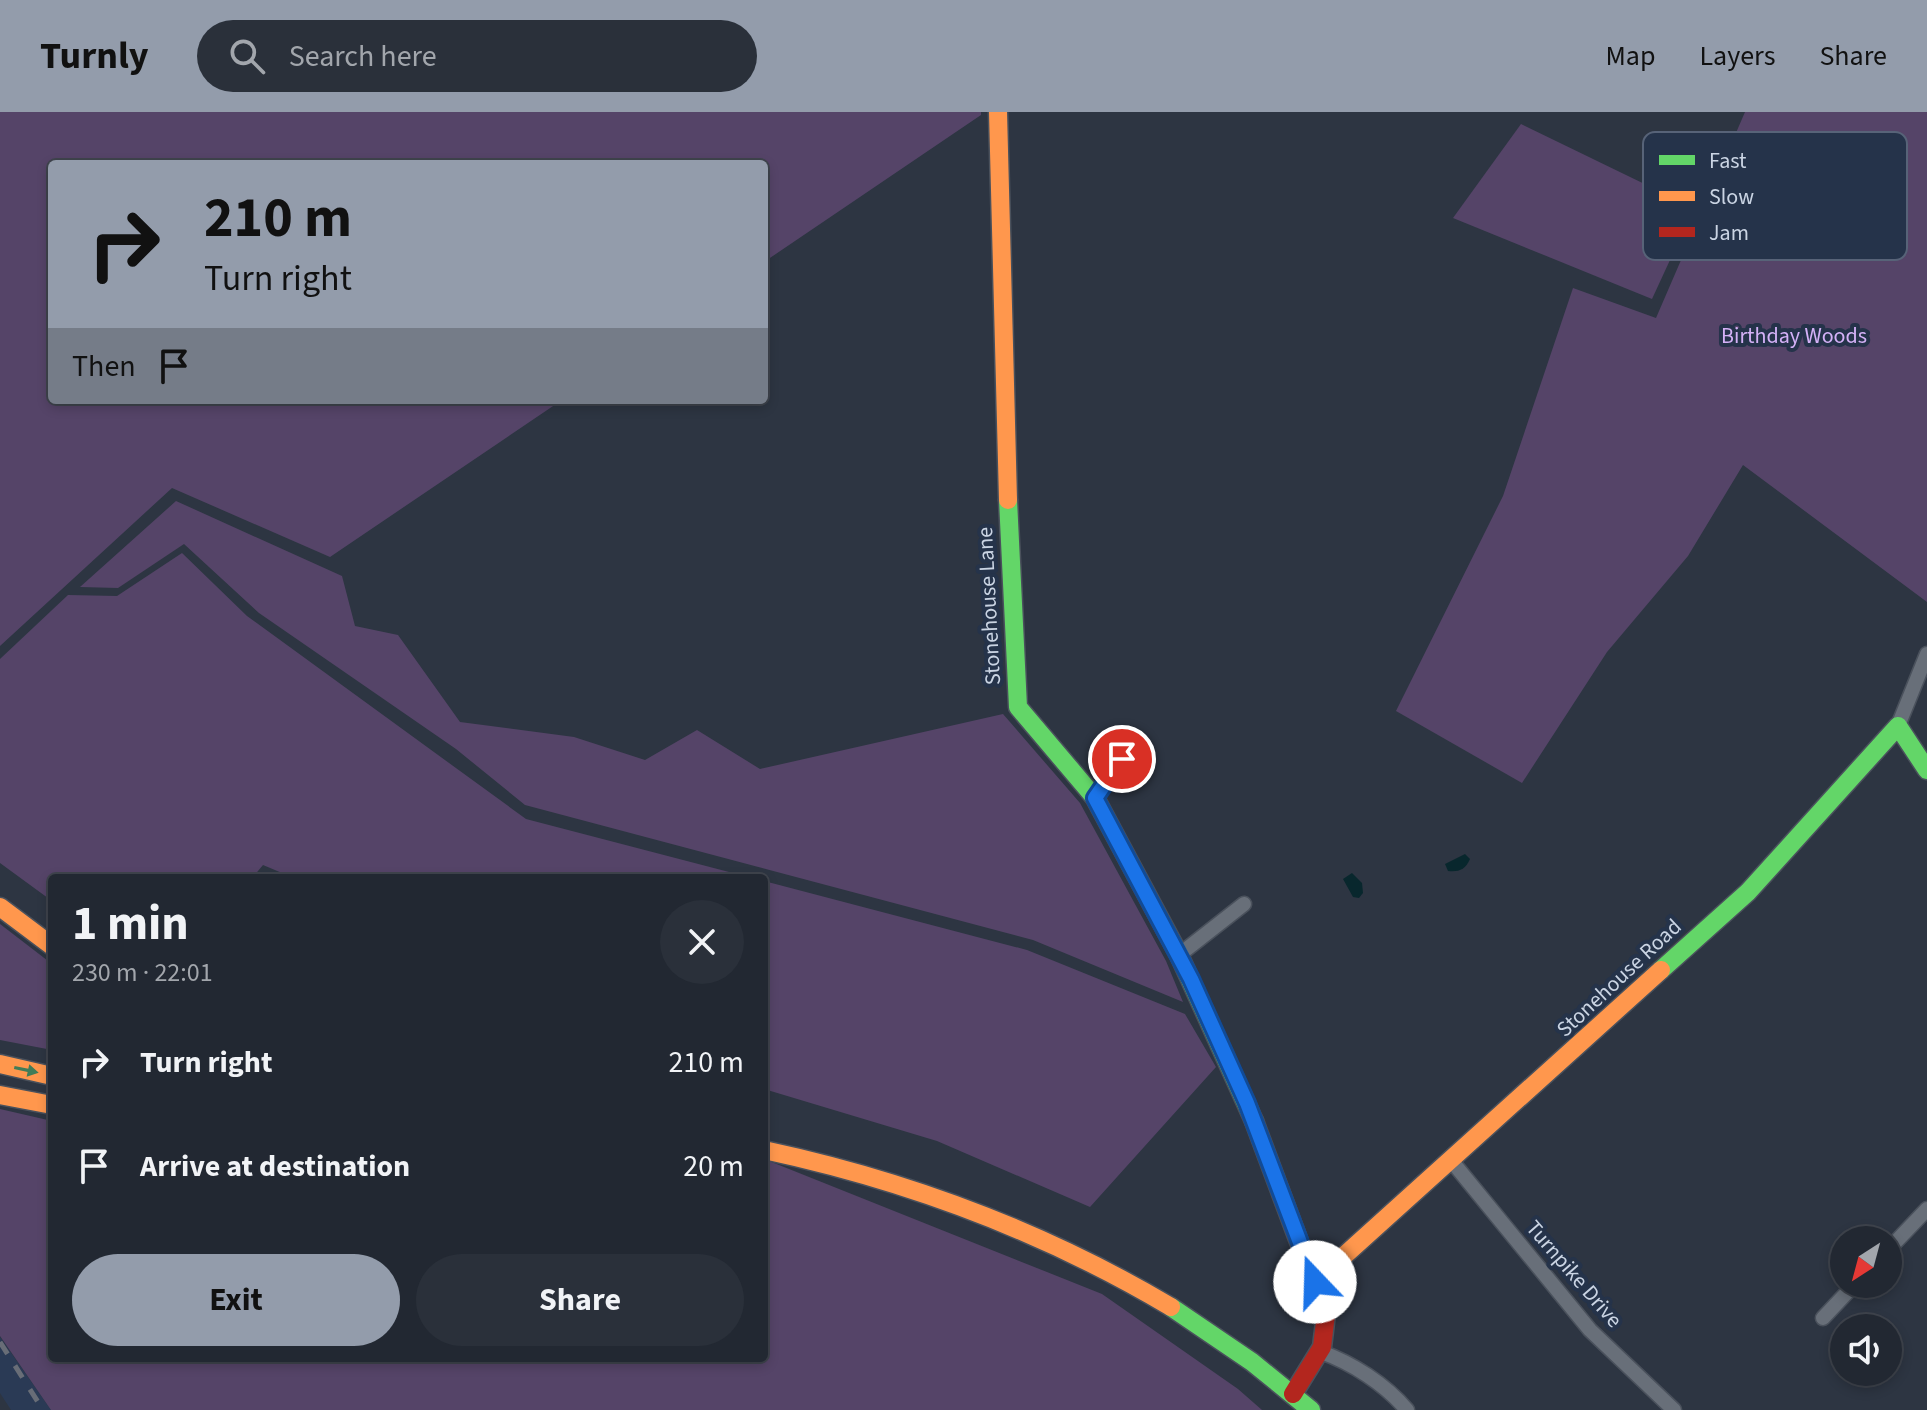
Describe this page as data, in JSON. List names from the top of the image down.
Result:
{
  "streets": {
    "main road": ["Stonehouse Lane", "Stonehouse Road"],
    "street": ["Turnpike Drive"]
  },
  "crossings": [
    ["Stonehouse Lane", "Stonehouse Road"],
    ["Stonehouse Road", "Turnpike Drive"]
  ],
  "parks": ["Birthday Woods"],
  "legend": ["Fast", "Slow", "Jam"],
  "north": "bottom left",
  "page": {
    "header": "Turnly",
    "search": "Search here",
    "nav": ["Map", "Layers", "Share"],
    "turn": ["210 m", "Turn right"],
    "then": "Then",
    "heading": ["1 min", "230 m · 22:01"],
    "list": [
      {
        "name": "Turn right",
        "value": "210 m"
      },
      {
        "name": "Arrive at destination",
        "value": "20 m"
      }
    ],
    "buttons": ["Exit", "Share"]
  }
}
